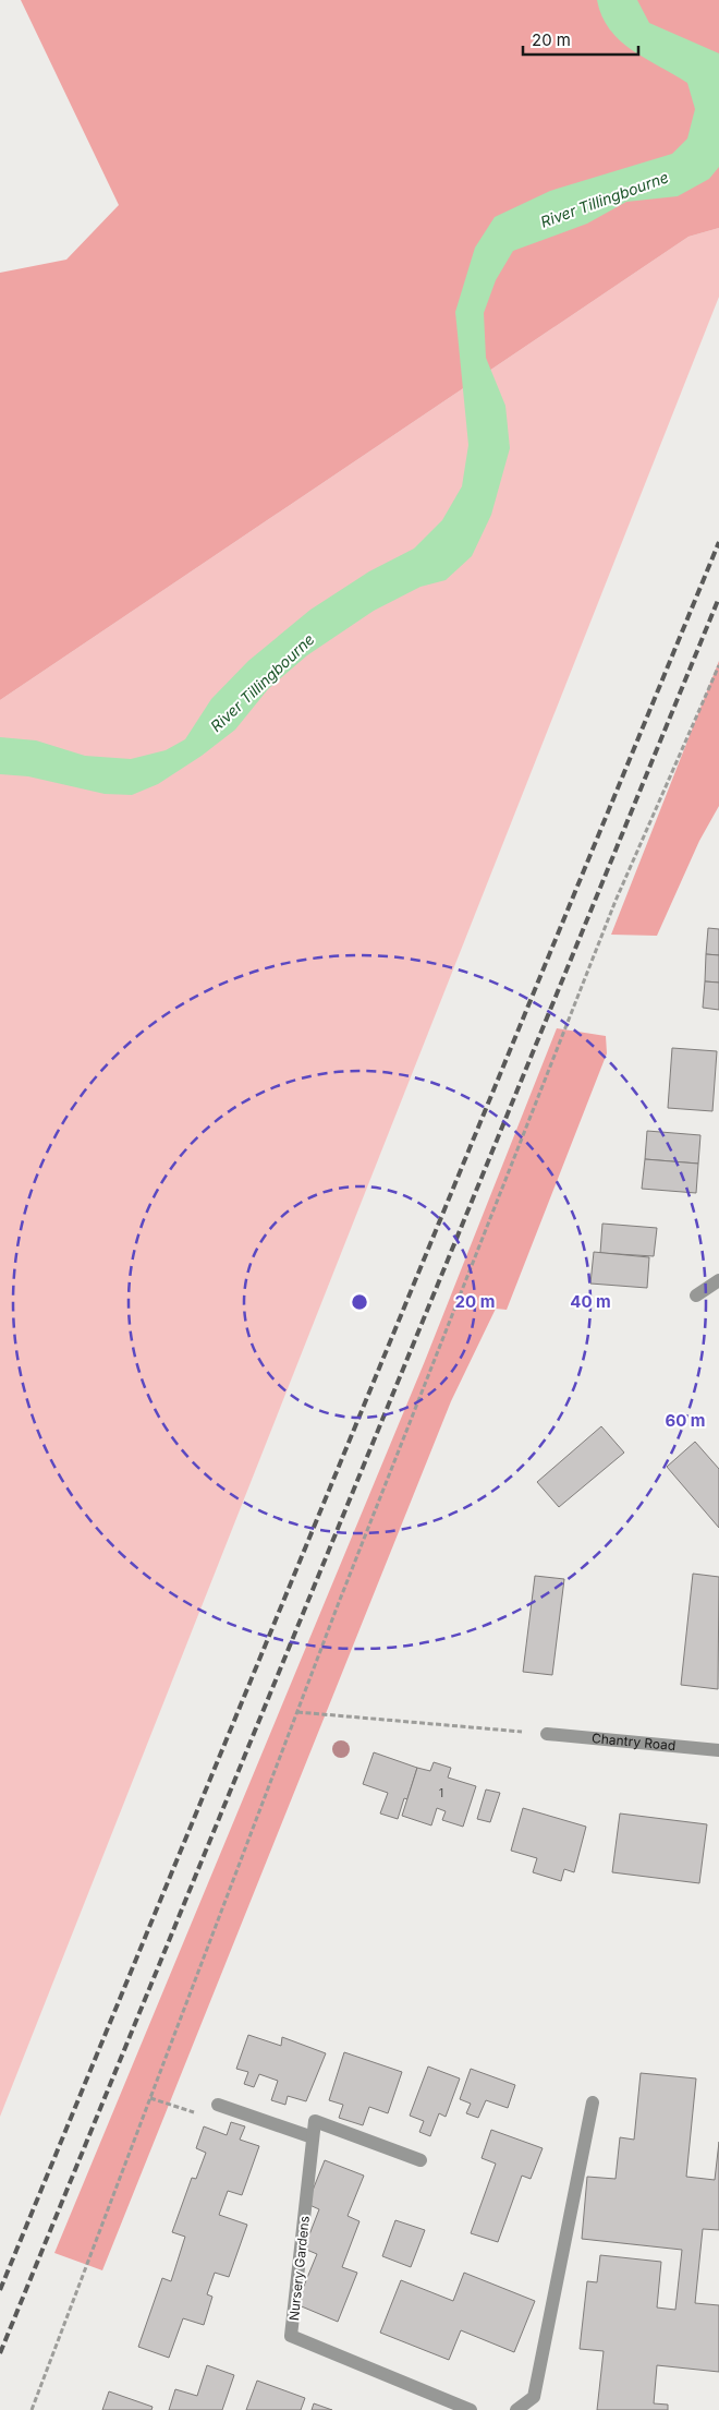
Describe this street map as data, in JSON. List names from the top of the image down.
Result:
{
  "streets": {
    "street": ["Chantry Road", "Nursery Gardens"]
  },
  "water": ["River Tillingbourne"],
  "house_numbers": ["1"],
  "scale_bar": "20 m",
  "rings": ["20 m", "40 m", "60 m"]
}
